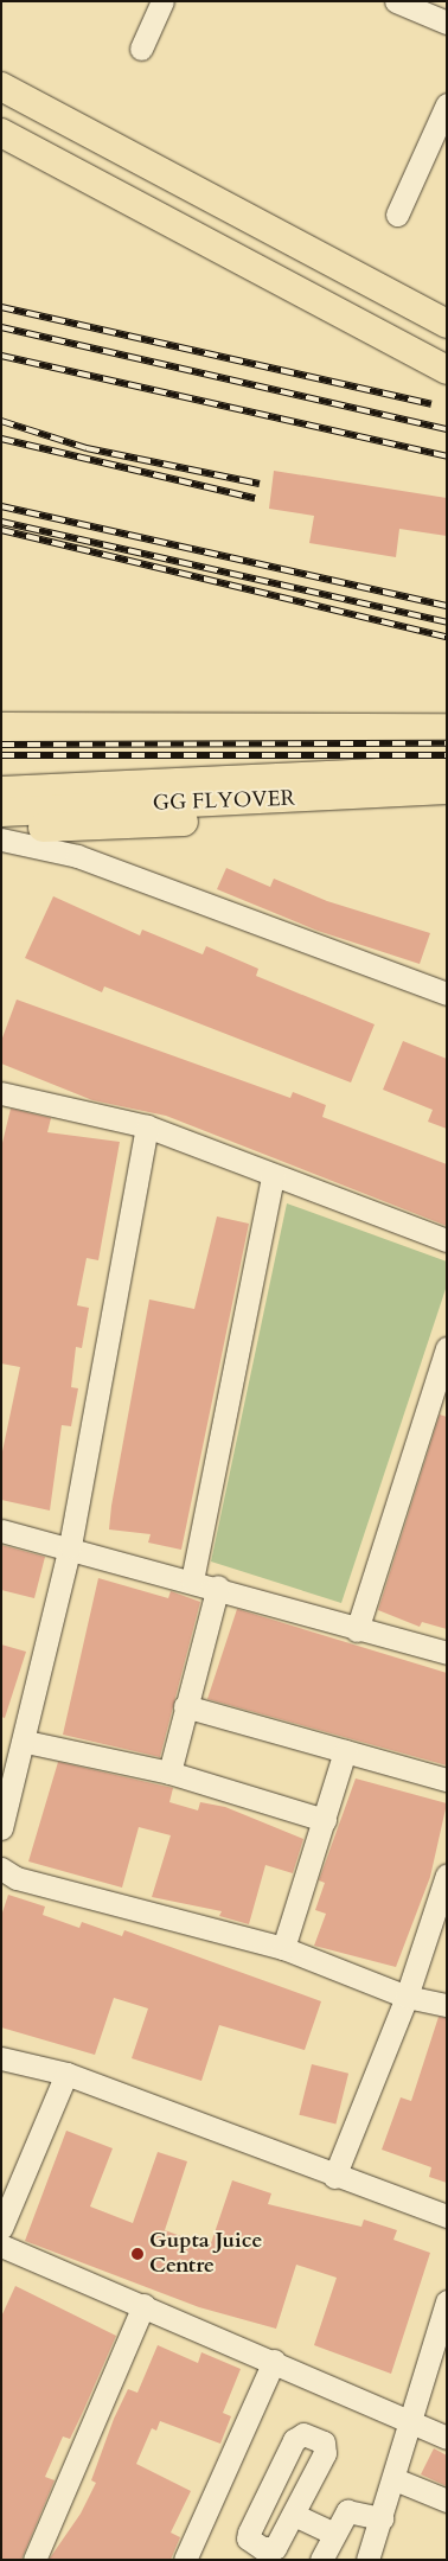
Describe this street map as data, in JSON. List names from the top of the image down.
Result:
{
  "streets": {
    "main road": ["GG FLYOVER"]
  },
  "places": ["Gupta Juice Centre"]
}
